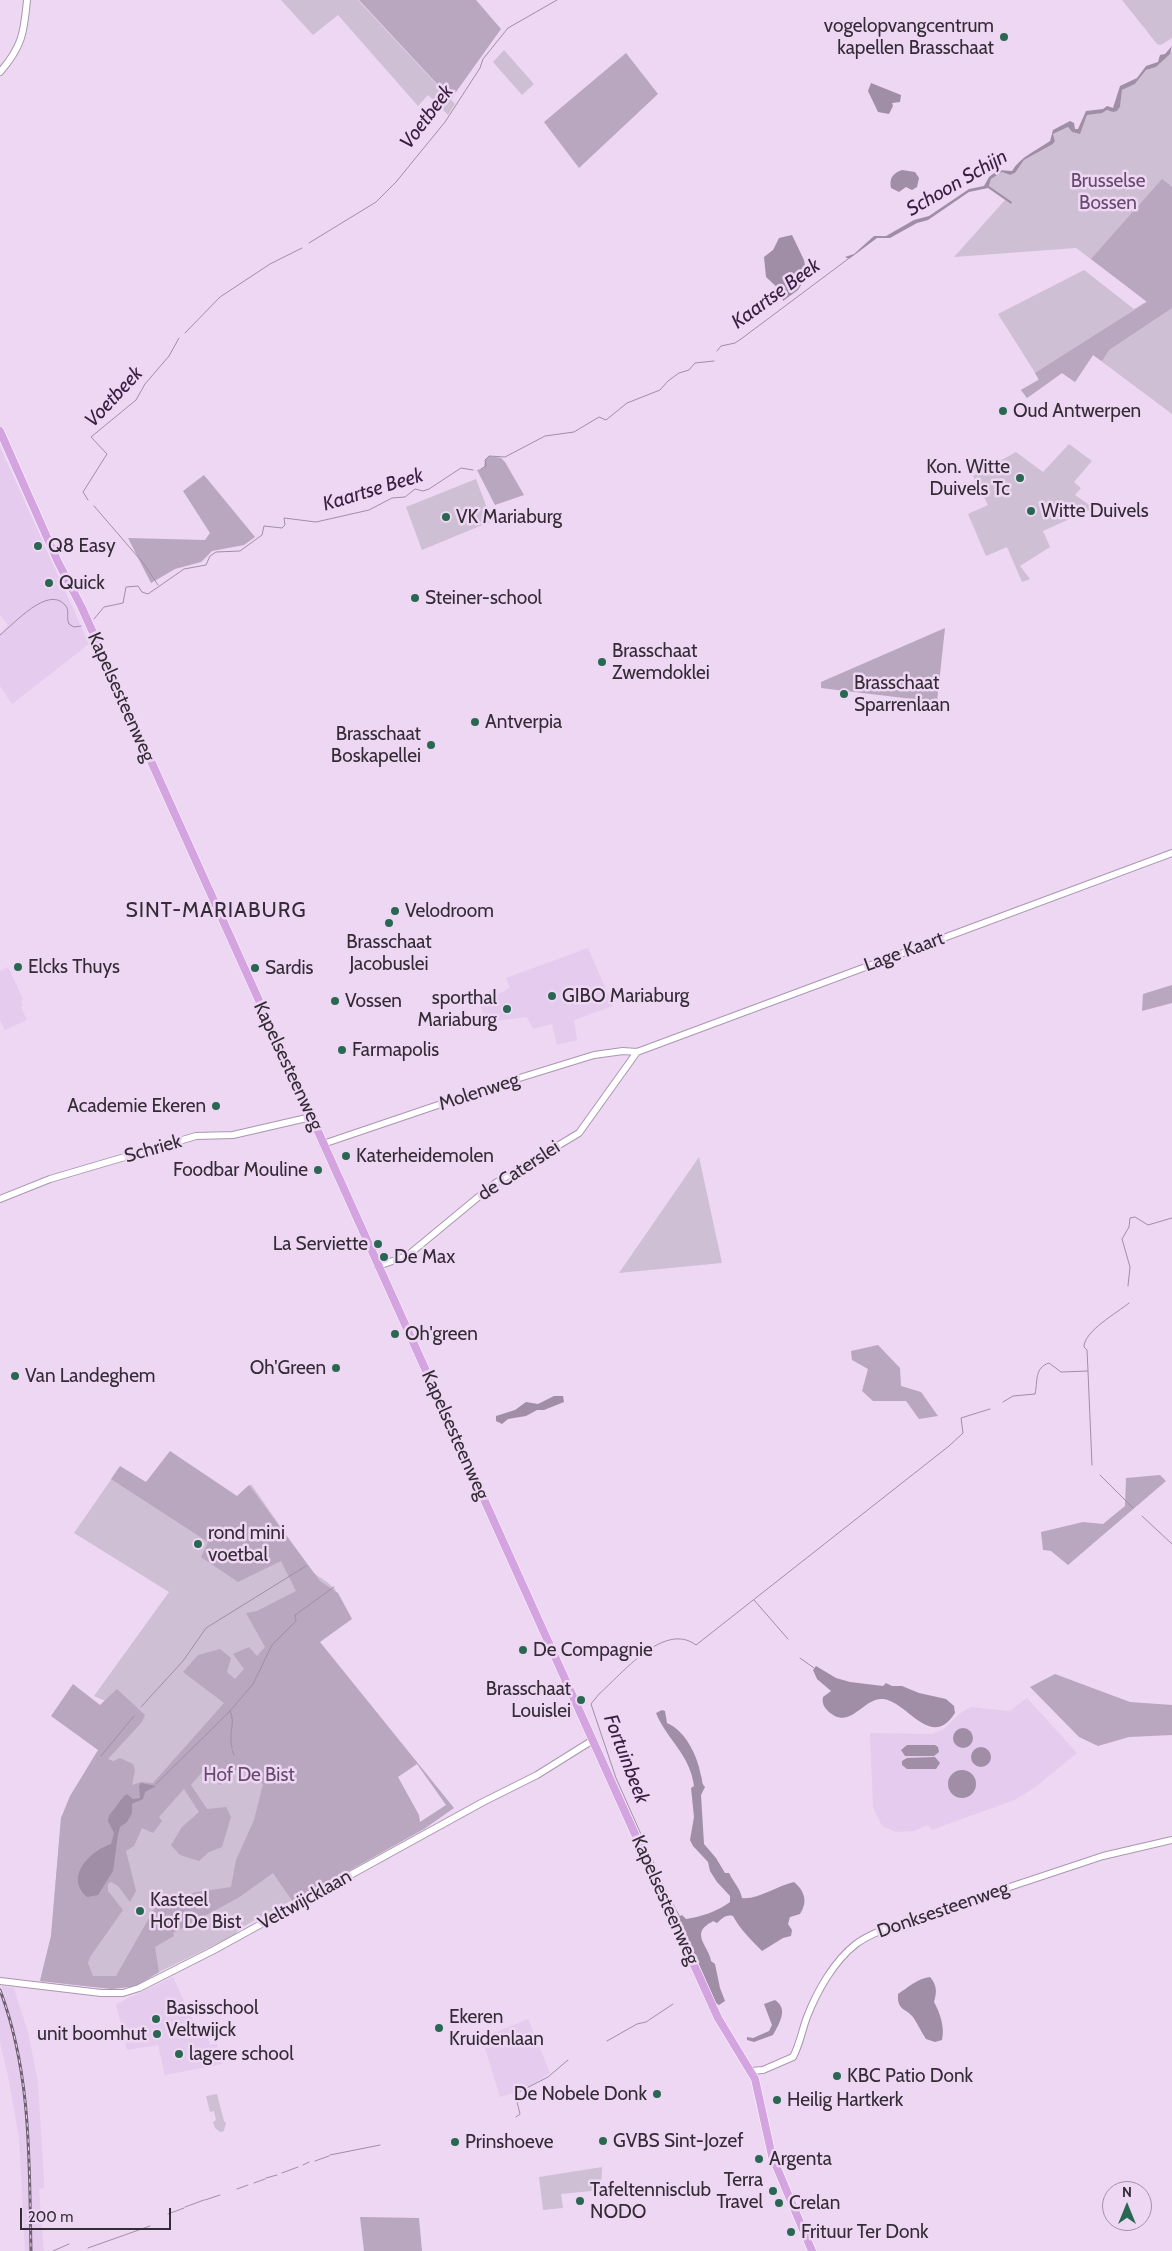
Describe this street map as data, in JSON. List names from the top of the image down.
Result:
{
  "streets": {
    "main road": ["Kapelsesteenweg"],
    "street": [
      "Lage Kaart",
      "Molenweg",
      "Schriek",
      "de Caterslei",
      "Veltwijcklaan",
      "Donksesteenweg"
    ]
  },
  "crossings": [
    ["Kapelsesteenweg", "Molenweg"],
    ["Kapelsesteenweg", "Schriek"],
    ["Kapelsesteenweg", "de Caterslei"],
    ["Kapelsesteenweg", "Veltwijcklaan"],
    ["Kapelsesteenweg", "Donksesteenweg"],
    ["Lage Kaart", "Molenweg"],
    ["Lage Kaart", "de Caterslei"],
    ["Molenweg", "de Caterslei"]
  ],
  "districts": ["SINT-MARIABURG"],
  "water": [
    "Voetbeek",
    "Schoon Schijn",
    "Kaartse Beek",
    "Fortuinbeek"
  ],
  "parks": ["Brusselse Bossen", "Hof De Bist"],
  "places": [
    "vogelopvangcentrum kapellen Brasschaat",
    "Oud Antwerpen",
    "Kon. Witte Duivels Tc",
    "Witte Duivels",
    "VK Mariaburg",
    "Q8 Easy",
    "Quick",
    "Steiner-school",
    "Brasschaat Zwemdoklei",
    "Brasschaat Sparrenlaan",
    "Antverpia",
    "Brasschaat Boskapellei",
    "Velodroom",
    "Brasschaat Jacobuslei",
    "Elcks Thuys",
    "Sardis",
    "GIBO Mariaburg",
    "Vossen",
    "sporthal Mariaburg",
    "Farmapolis",
    "Academie Ekeren",
    "Katerheidemolen",
    "Foodbar Mouline",
    "La Serviette",
    "De Max",
    "Oh'green",
    "Oh'Green",
    "Van Landeghem",
    "rond mini voetbal",
    "De Compagnie",
    "Brasschaat Louislei",
    "Kasteel Hof De Bist",
    "Basisschool Veltwijck",
    "Ekeren Kruidenlaan",
    "unit boomhut",
    "lagere school",
    "KBC Patio Donk",
    "De Nobele Donk",
    "Heilig Hartkerk",
    "GVBS Sint-Jozef",
    "Prinshoeve",
    "Argenta",
    "Terra Travel",
    "Tafeltennisclub NODO",
    "Crelan",
    "Frituur Ter Donk"
  ],
  "scale_bar": "200 m",
  "north": "top"
}
